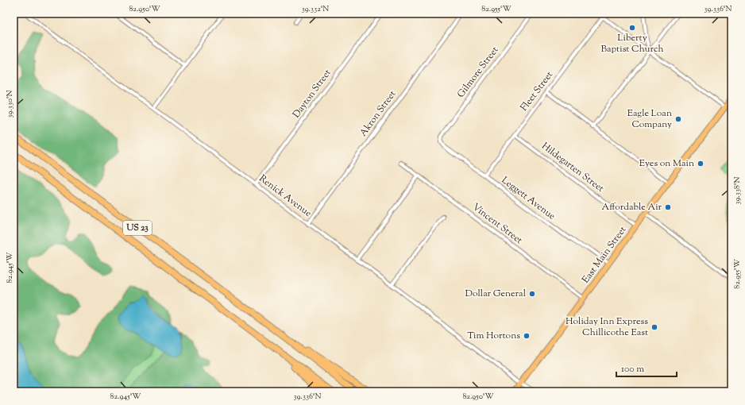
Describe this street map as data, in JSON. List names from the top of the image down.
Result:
{
  "streets": {
    "highway": ["US 23"],
    "main road": ["East Main Street"],
    "street": [
      "Gilmore Street",
      "Fleet Street",
      "Dayton Street",
      "Akron Street",
      "Hildegarten Street",
      "Renick Avenue",
      "Leggett Avenue",
      "Vincent Street"
    ]
  },
  "crossings": [
    ["Gilmore Street", "Leggett Avenue"],
    ["Fleet Street", "Hildegarten Street"],
    ["Fleet Street", "Leggett Avenue"],
    ["Dayton Street", "Renick Avenue"],
    ["Akron Street", "Renick Avenue"],
    ["Hildegarten Street", "East Main Street"],
    ["Renick Avenue", "East Main Street"],
    ["Leggett Avenue", "East Main Street"],
    ["Vincent Street", "East Main Street"]
  ],
  "places": [
    "Liberty Baptist Church",
    "Eagle Loan Company",
    "Eyes on Main",
    "Affordable Air",
    "Dollar General",
    "Holiday Inn Express Chillicothe East",
    "Tim Hortons"
  ],
  "scale_bar": "100 m",
  "coordinates": [
    "82.950°W",
    "39.332°N",
    "82.955°W",
    "39.336°N",
    "39.330°N",
    "39.338°N",
    "82.945°W"
  ]
}
